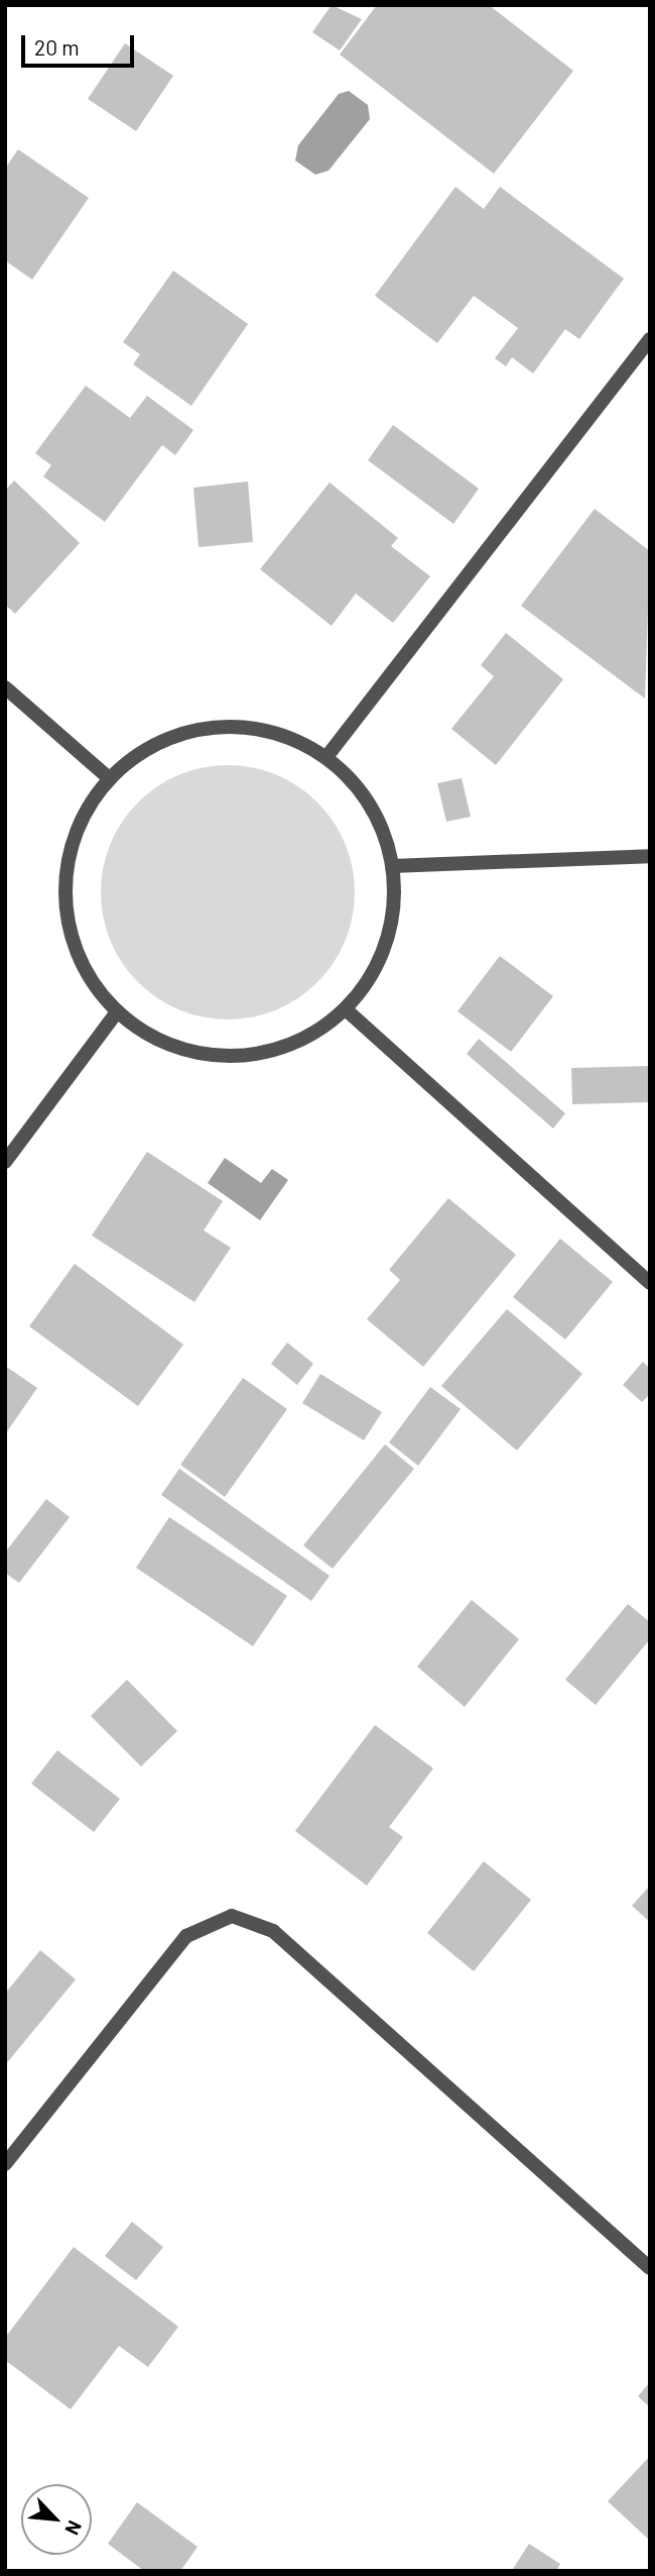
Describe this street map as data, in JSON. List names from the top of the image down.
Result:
{
  "scale_bar": "20 m",
  "north": "bottom right"
}
